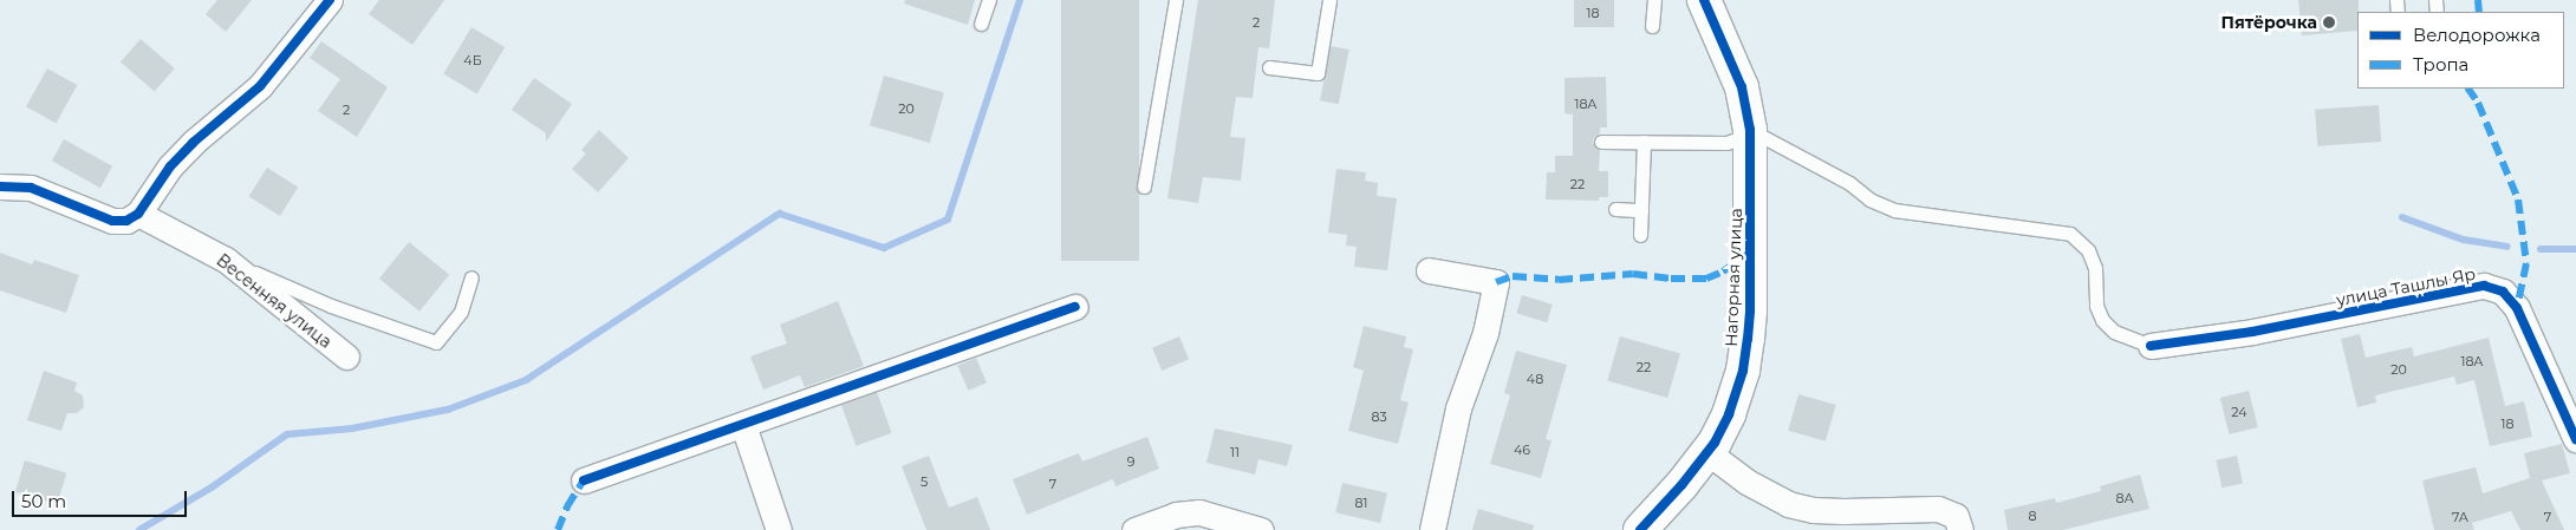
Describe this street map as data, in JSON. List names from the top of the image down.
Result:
{
  "streets": {
    "street": ["Нагорная улица", "улица Ташлы Яр", "Весенняя улица"]
  },
  "places": ["Пятёрочка"],
  "house_numbers": [
    "18",
    "2",
    "4Б",
    "18А",
    "20",
    "2",
    "22",
    "18А",
    "22",
    "20",
    "48",
    "24",
    "83",
    "18",
    "46",
    "11",
    "9",
    "5",
    "7",
    "8А",
    "81",
    "8",
    "7А",
    "7"
  ],
  "legend": ["Велодорожка", "Тропа"],
  "scale_bar": "50 m"
}
